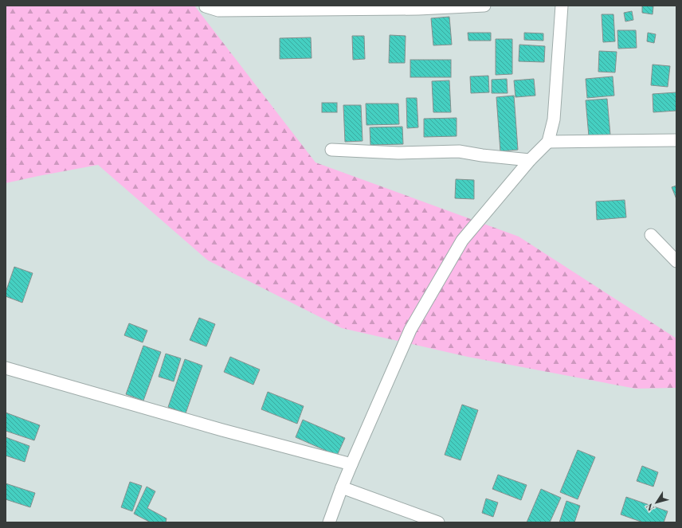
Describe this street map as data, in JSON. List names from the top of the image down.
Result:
{
  "north": "bottom left"
}
